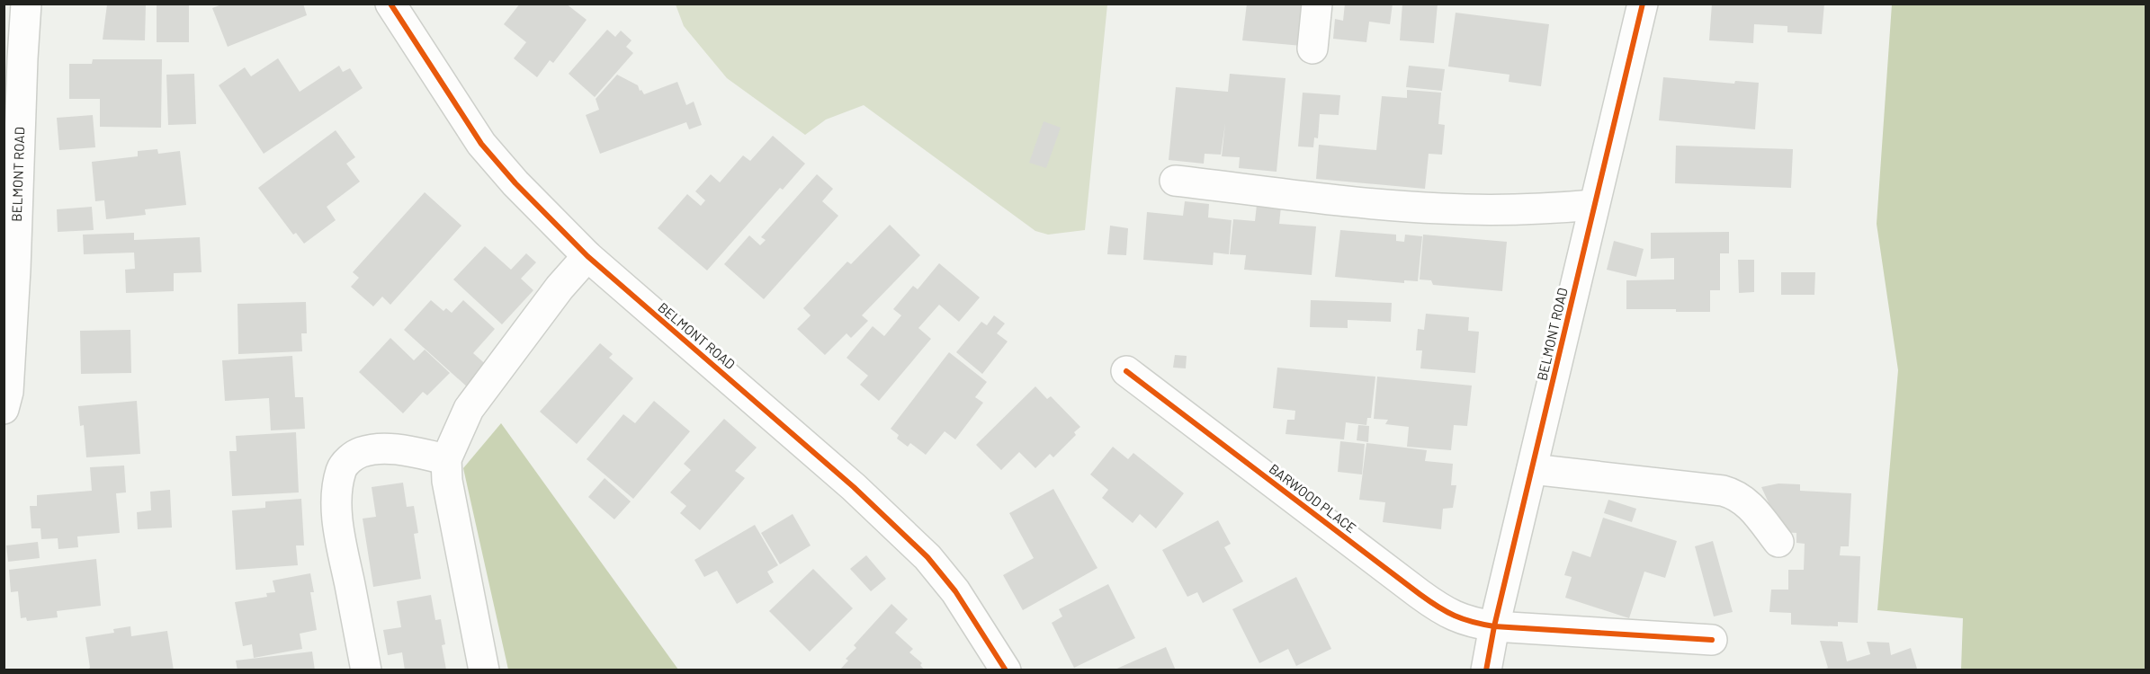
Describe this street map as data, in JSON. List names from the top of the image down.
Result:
{
  "streets": {
    "street": ["BELMONT ROAD", "BARWOOD PLACE"]
  },
  "crossings": [
    ["BELMONT ROAD", "BARWOOD PLACE"]
  ]
}
